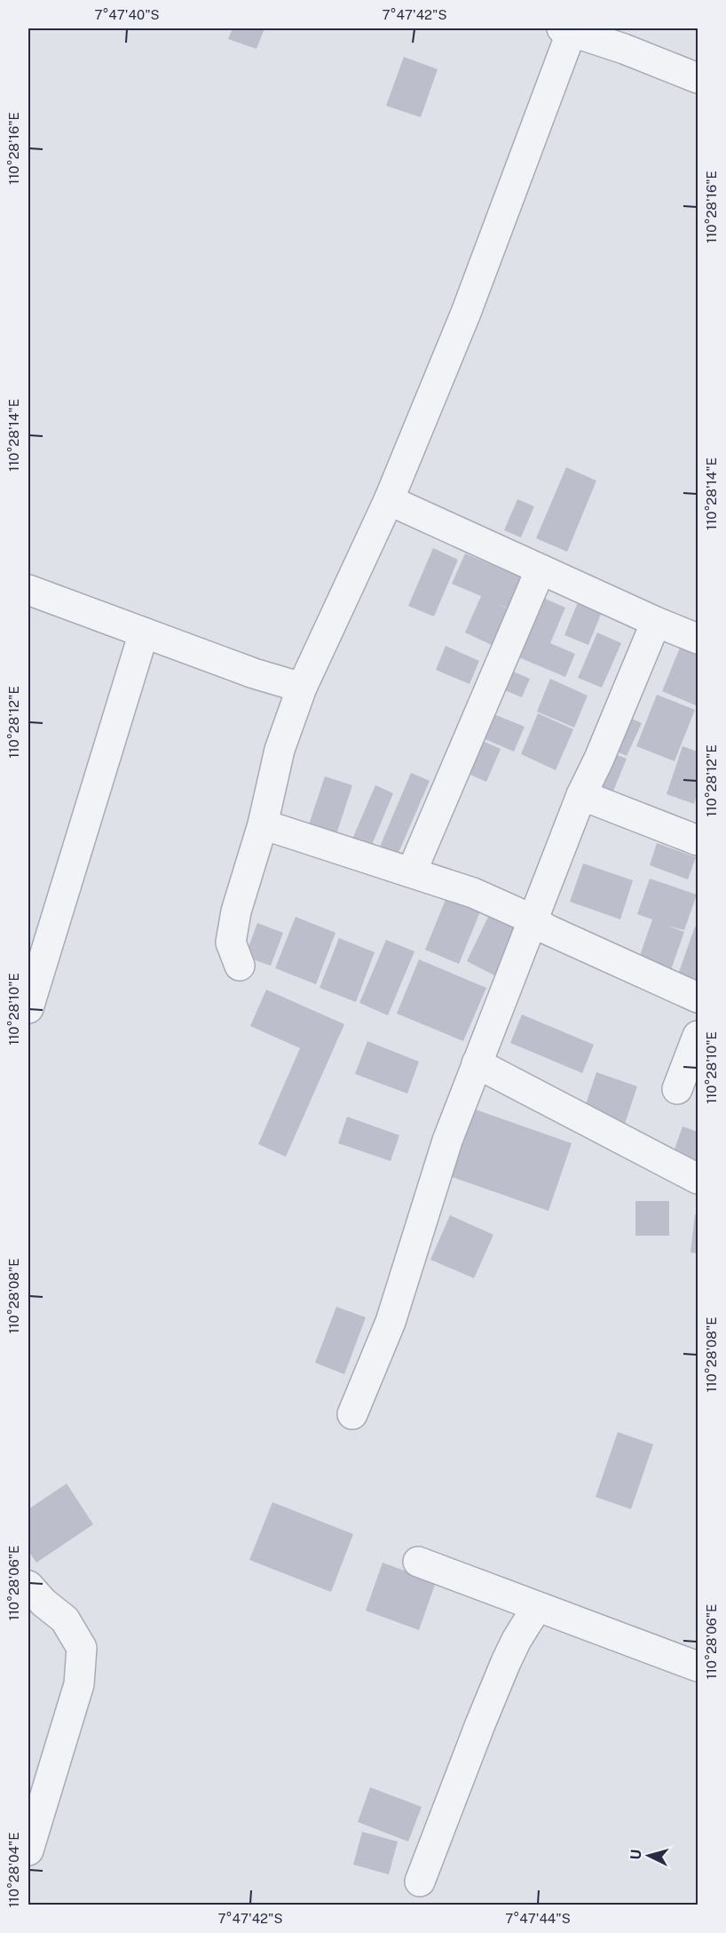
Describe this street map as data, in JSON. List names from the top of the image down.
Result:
{
  "north": "left",
  "coordinates": [
    "7°47'40\"S",
    "7°47'42\"S",
    "110°28'16\"E",
    "110°28'14\"E",
    "110°28'12\"E",
    "110°28'10\"E",
    "110°28'08\"E",
    "110°28'06\"E",
    "110°28'04\"E",
    "7°47'44\"S"
  ]
}
